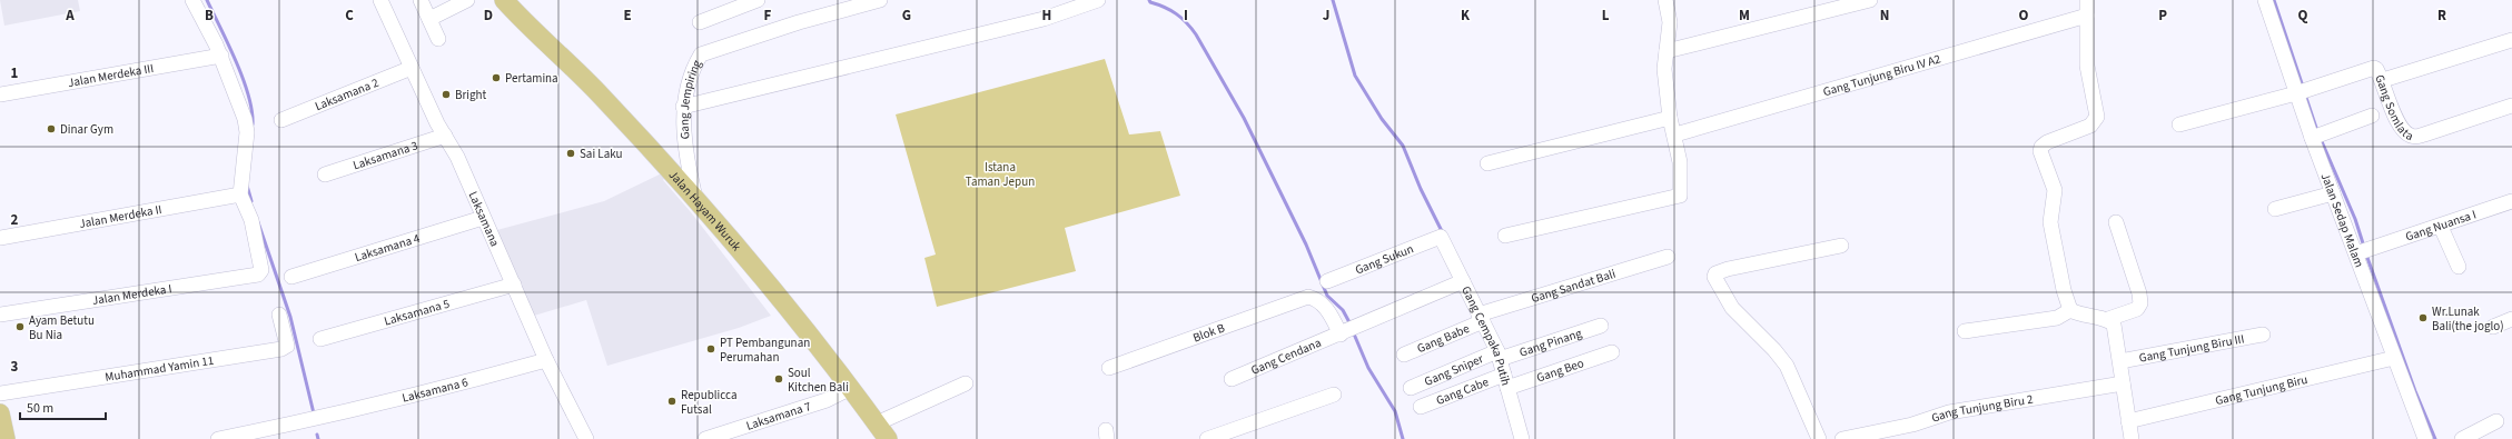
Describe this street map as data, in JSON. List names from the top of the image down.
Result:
{
  "streets": {
    "main road": ["Jalan Hayam Wuruk"],
    "street": [
      "Gang Tunjung Biru IV A2",
      "Jalan Merdeka III",
      "Laksamana 2",
      "Gang Jempiring",
      "Gang Somlata",
      "Laksamana 3",
      "Jalan Merdeka II",
      "Laksamana",
      "Jalan Sedap Malam",
      "Gang Nuansa I",
      "Laksamana 4",
      "Gang Sukun",
      "Gang Sandat Bali",
      "Jalan Merdeka I",
      "Laksamana 5",
      "Blok B",
      "Gang Cempaka Putih",
      "Gang Babe",
      "Gang Pinang",
      "Gang Tunjung Biru III",
      "Gang Cendana",
      "Muhammad Yamin 11",
      "Gang Sniper",
      "Gang Beo",
      "Laksamana 6",
      "Gang Cabe",
      "Gang Tunjung Biru",
      "Gang Tunjung Biru 2",
      "Laksamana 7"
    ]
  },
  "crossings": [
    ["Laksamana 2", "Laksamana"],
    ["Gang Jempiring", "Jalan Hayam Wuruk"],
    ["Gang Somlata", "Jalan Sedap Malam"],
    ["Laksamana 3", "Laksamana"],
    ["Jalan Hayam Wuruk", "Laksamana 7"],
    ["Jalan Merdeka II", "Jalan Merdeka I"],
    ["Laksamana", "Laksamana 4"],
    ["Laksamana", "Laksamana 5"],
    ["Laksamana", "Laksamana 6"],
    ["Jalan Sedap Malam", "Gang Nuansa I"],
    ["Jalan Sedap Malam", "Gang Tunjung Biru"],
    ["Gang Sukun", "Gang Cempaka Putih"],
    ["Gang Sandat Bali", "Gang Cempaka Putih"],
    ["Gang Sandat Bali", "Gang Babe"],
    ["Blok B", "Gang Cendana"],
    ["Gang Cempaka Putih", "Gang Babe"],
    ["Gang Cempaka Putih", "Gang Pinang"],
    ["Gang Cempaka Putih", "Gang Cendana"],
    ["Gang Cempaka Putih", "Gang Sniper"],
    ["Gang Cempaka Putih", "Gang Beo"],
    ["Gang Cempaka Putih", "Gang Cabe"],
    ["Gang Pinang", "Gang Sniper"],
    ["Gang Beo", "Gang Cabe"]
  ],
  "parks": ["Istana Taman Jepun"],
  "places": [
    "Pertamina",
    "Bright",
    "Dinar Gym",
    "Sai Laku",
    "Wr.Lunak Bali(the joglo)",
    "Ayam Betutu Bu Nia",
    "PT Pembangunan Perumahan",
    "Soul Kitchen Bali",
    "Republicca Futsal"
  ],
  "scale_bar": "50 m",
  "grid": {
    "columns": [
      "A",
      "B",
      "C",
      "D",
      "E",
      "F",
      "G",
      "H",
      "I",
      "J",
      "K",
      "L",
      "M",
      "N",
      "O",
      "P",
      "Q",
      "R"
    ],
    "rows": ["1", "2", "3"]
  }
}
